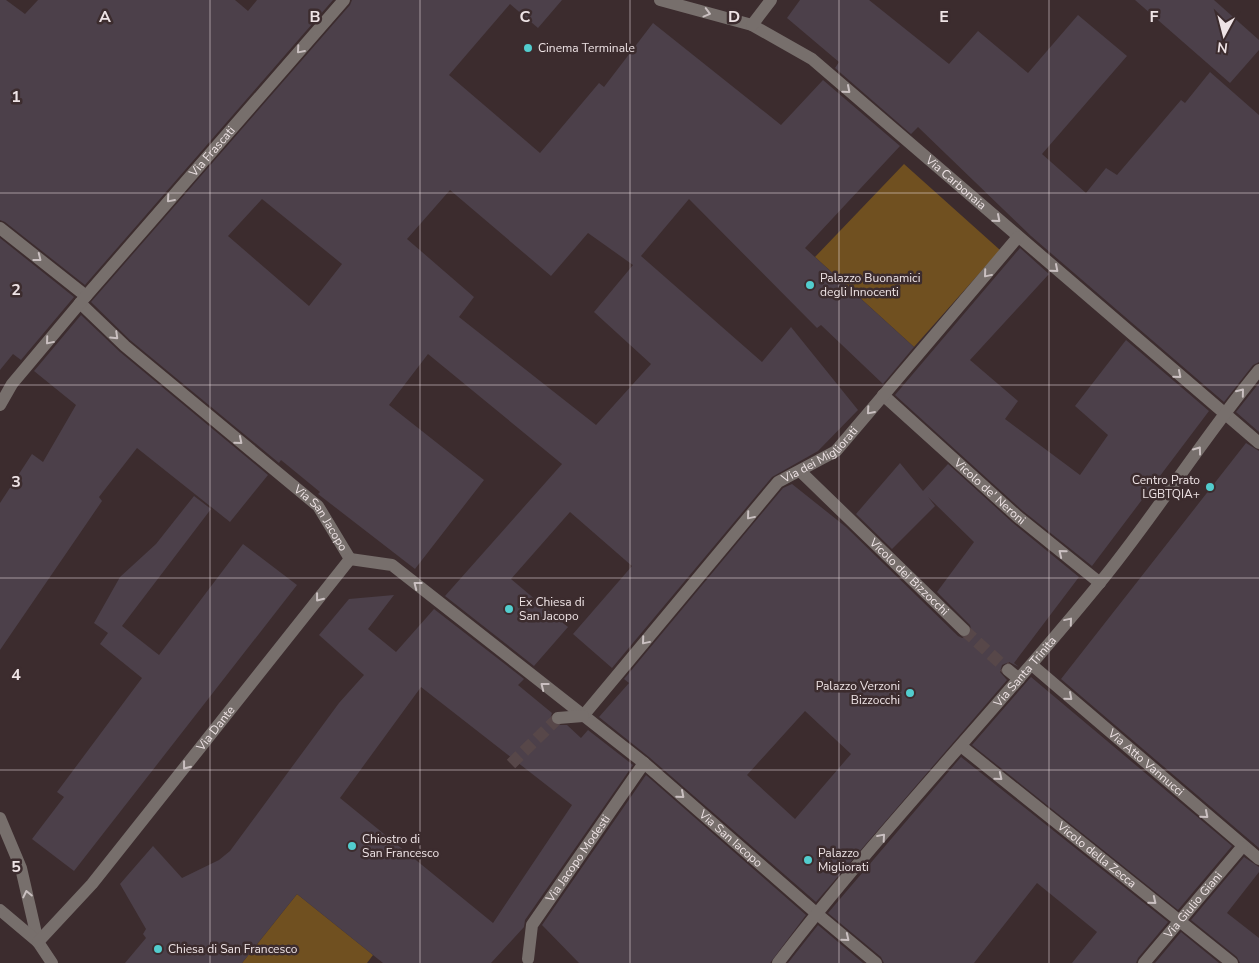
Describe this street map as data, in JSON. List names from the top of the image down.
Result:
{
  "streets": {
    "street": [
      "Via Frascati",
      "Via Carbonaia",
      "Via dei Migliorati",
      "Vicolo de' Neroni",
      "Via San Jacopo",
      "Vicolo dei Bizzocchi",
      "Via Santa Trinita",
      "Via Dante",
      "Via Atto Vannucci",
      "Via San Iacopo",
      "Vicolo della Zecca",
      "Via Jacopo Modesti",
      "Via Giulio Giani"
    ]
  },
  "crossings": [
    ["Via Frascati", "Via San Jacopo"],
    ["Via Carbonaia", "Via dei Migliorati"],
    ["Via Carbonaia", "Via Santa Trinita"],
    ["Via dei Migliorati", "Vicolo de' Neroni"],
    ["Via dei Migliorati", "Via San Jacopo"],
    ["Via dei Migliorati", "Vicolo dei Bizzocchi"],
    ["Vicolo de' Neroni", "Via Santa Trinita"],
    ["Via San Jacopo", "Via Dante"],
    ["Via San Jacopo", "Via San Iacopo"],
    ["Via San Jacopo", "Via Jacopo Modesti"],
    ["Via Santa Trinita", "Via Atto Vannucci"],
    ["Via Santa Trinita", "Via San Iacopo"],
    ["Via Santa Trinita", "Vicolo della Zecca"],
    ["Via Atto Vannucci", "Via Giulio Giani"],
    ["Via San Iacopo", "Via Jacopo Modesti"],
    ["Vicolo della Zecca", "Via Giulio Giani"]
  ],
  "one_way": [
    "Via Frascati",
    "Via Carbonaia",
    "Via dei Migliorati",
    "Vicolo de' Neroni",
    "Via Santa Trinita",
    "Via Dante",
    "Via Atto Vannucci",
    "Via San Iacopo",
    "Vicolo della Zecca"
  ],
  "places": [
    "Cinema Terminale",
    "Palazzo Buonamici degli Innocenti",
    "Centro Prato LGBTQIA+",
    "Ex Chiesa di San Jacopo",
    "Palazzo Verzoni Bizzocchi",
    "Chiostro di San Francesco",
    "Palazzo Migliorati",
    "Chiesa di San Francesco"
  ],
  "north": "bottom",
  "grid": {
    "columns": [
      "A",
      "B",
      "C",
      "D",
      "E",
      "F"
    ],
    "rows": [
      "1",
      "2",
      "3",
      "4",
      "5"
    ]
  }
}
